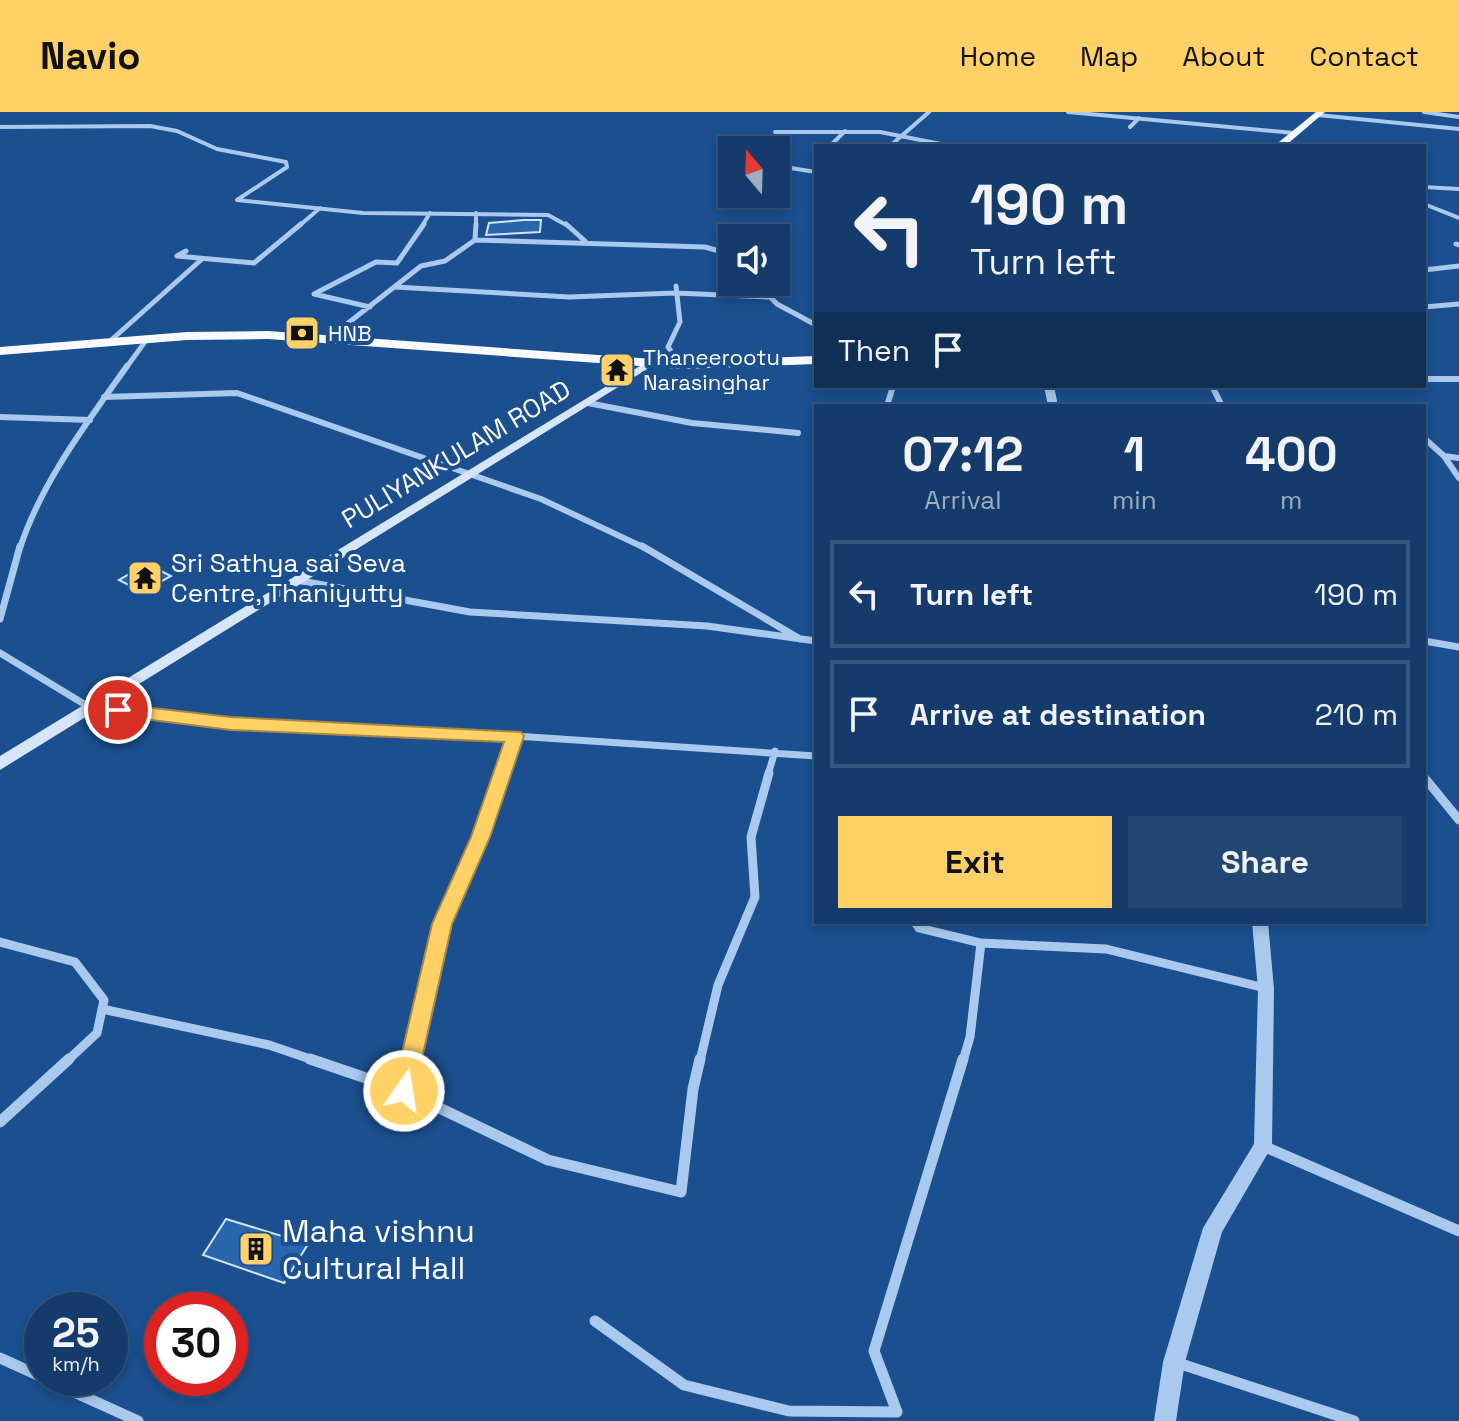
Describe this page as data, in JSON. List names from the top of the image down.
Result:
{
  "streets": {
    "main road": ["PULIYANKULAM ROAD"]
  },
  "places": {
    "bank": ["HNB"],
    "temple": ["Thaneerootu Narasinghar", "Sri Sathya sai Seva Centre, Thaniyutty"],
    "building": ["Maha vishnu Cultural Hall"]
  },
  "north": "top",
  "page": {
    "header": "Navio",
    "nav": [
      "Home",
      "Map",
      "About",
      "Contact"
    ],
    "turn": ["190 m", "Turn left"],
    "then": "Then",
    "eta": [
      "07:12",
      "Arrival",
      "1",
      "min",
      "400",
      "m"
    ],
    "list": [
      {
        "name": "Turn left",
        "value": "190 m"
      },
      {
        "name": "Arrive at destination",
        "value": "210 m"
      }
    ],
    "buttons": ["Exit", "Share"],
    "speed": "25 km/h",
    "limit": "30"
  }
}
